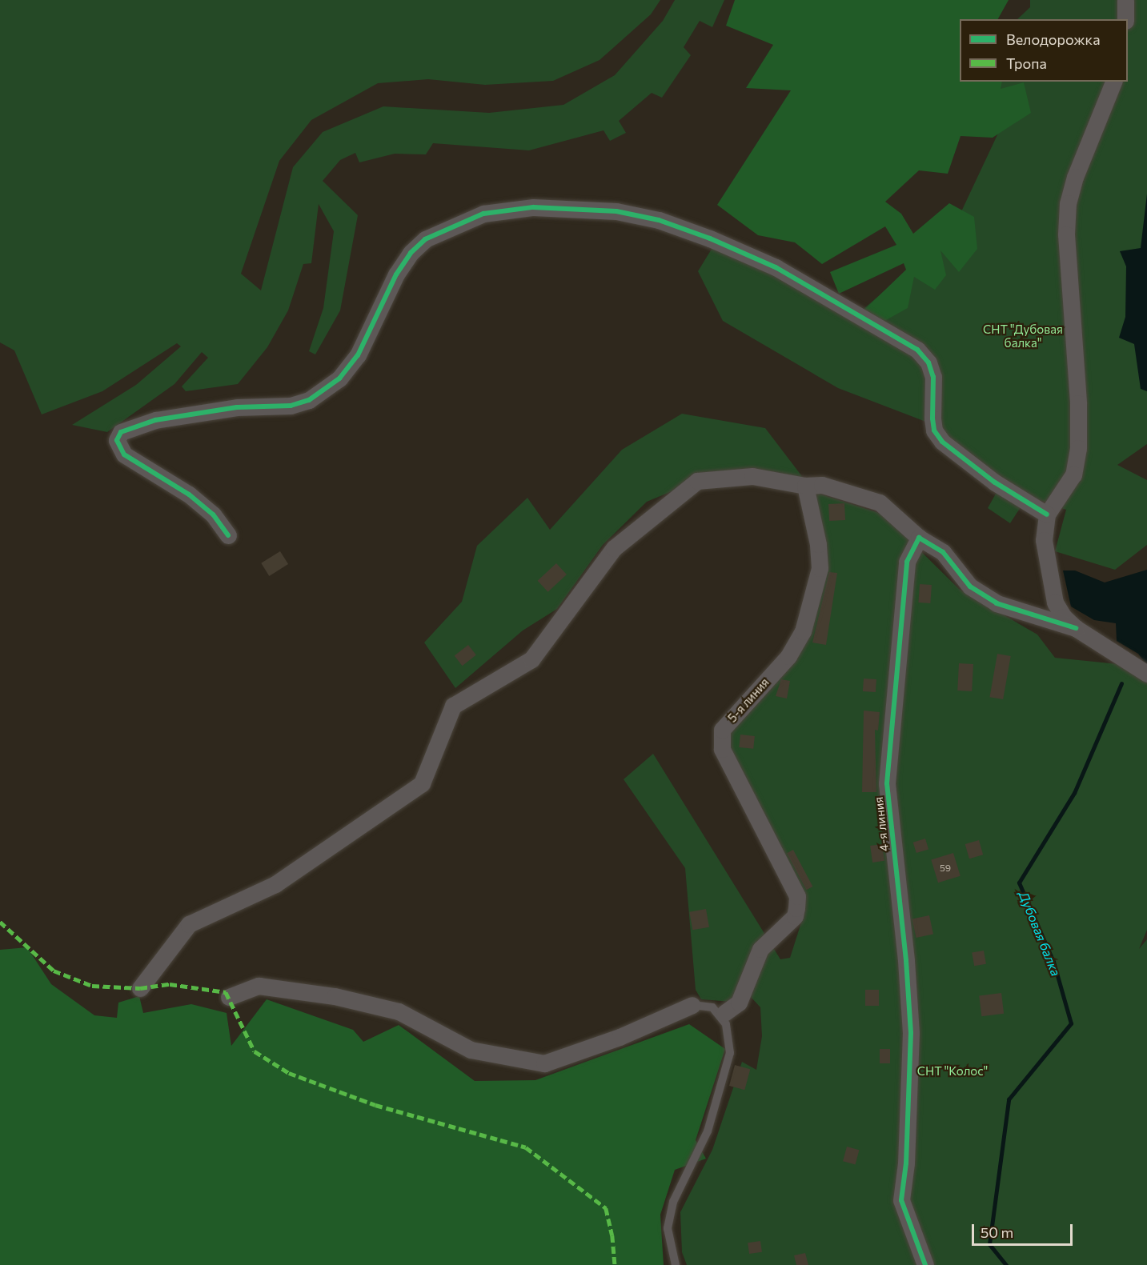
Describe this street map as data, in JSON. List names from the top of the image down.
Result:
{
  "streets": {
    "street": ["5-я линия", "4-я линия"]
  },
  "water": ["Дубовая балка"],
  "parks": ["СНТ \"Дубовая балка\"", "СНТ \"Колос\""],
  "house_numbers": ["59"],
  "legend": ["Велодорожка", "Тропа"],
  "scale_bar": "50 m"
}
